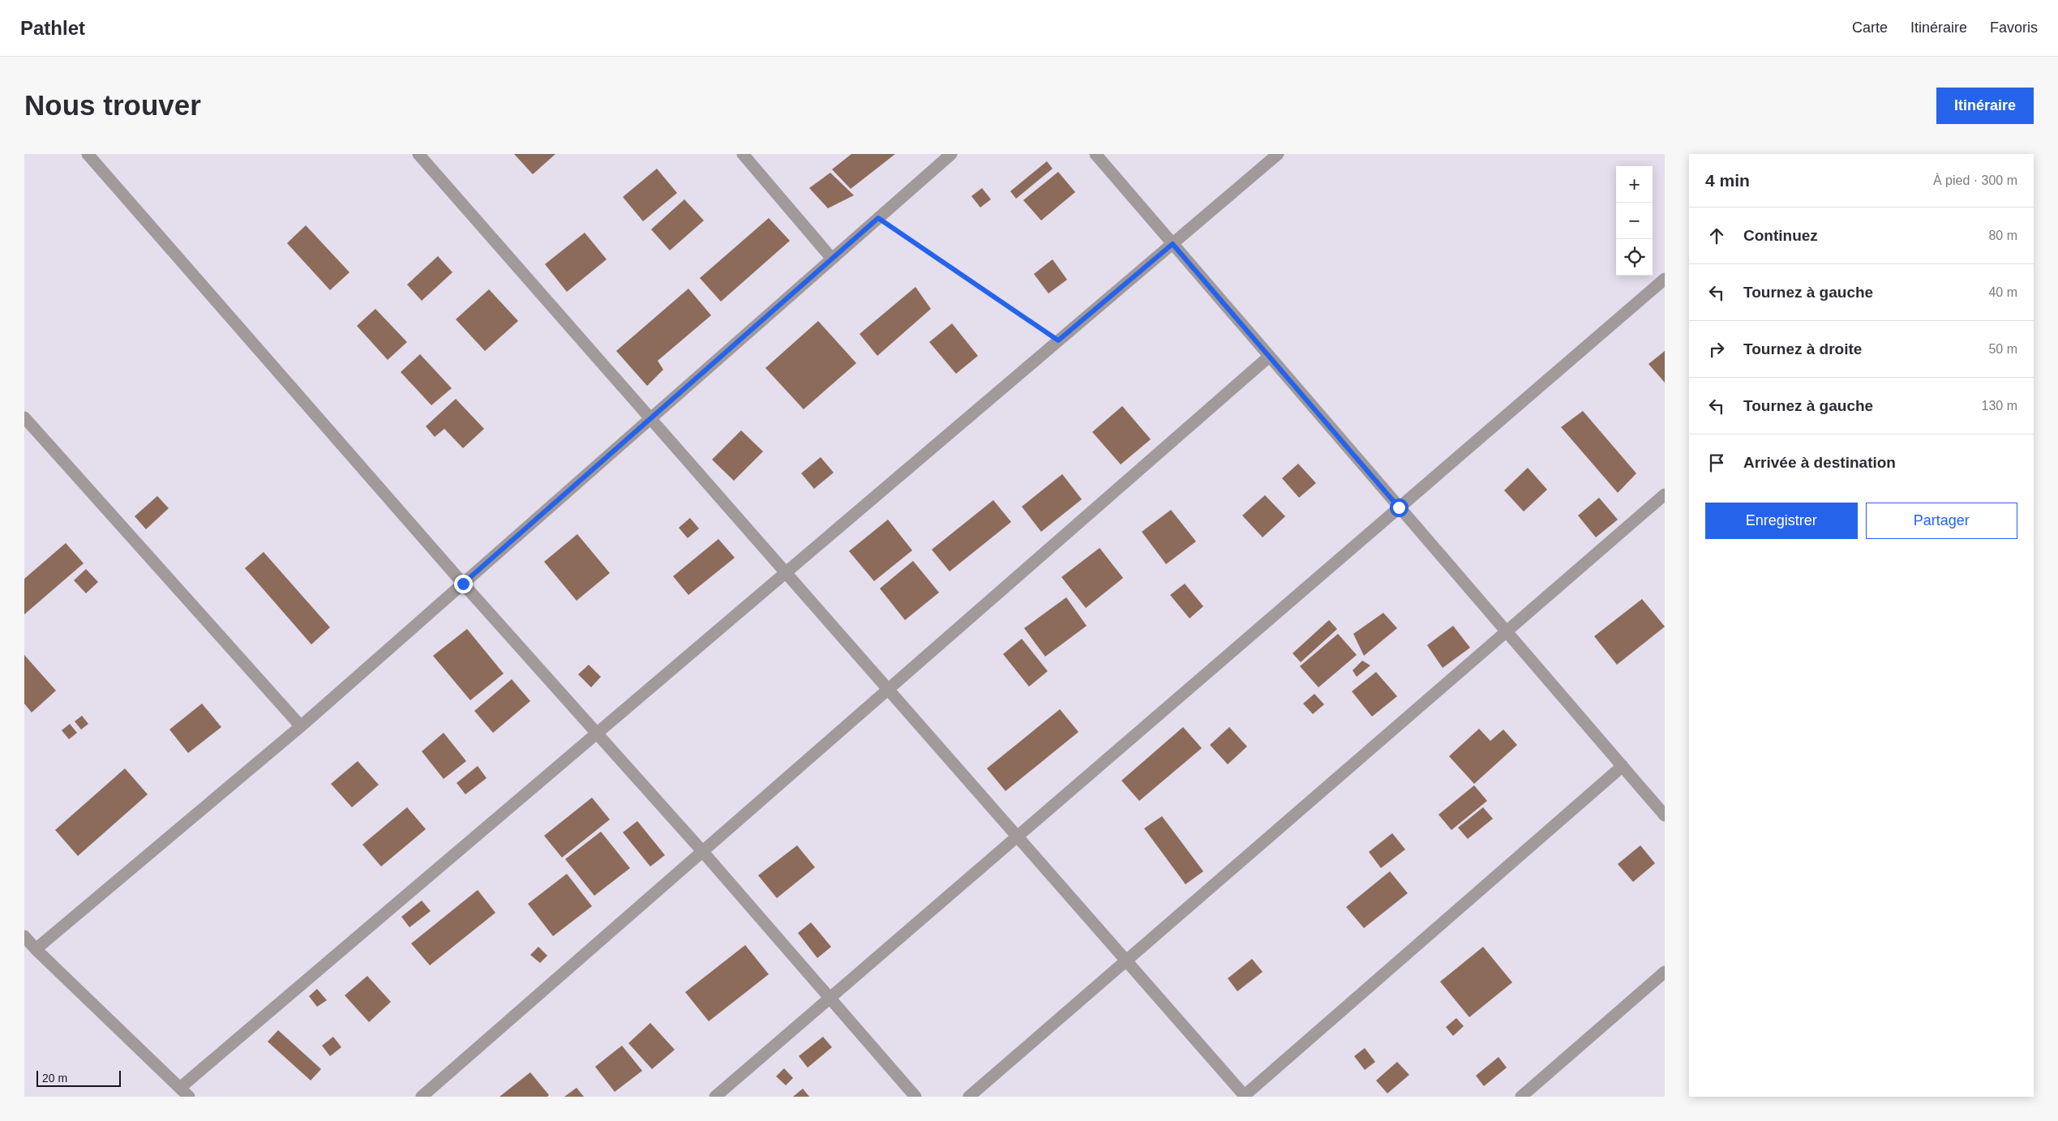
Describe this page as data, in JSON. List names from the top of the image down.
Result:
{
  "scale_bar": "20 m",
  "page": {
    "header": "Pathlet",
    "nav": ["Carte", "Itinéraire", "Favoris"],
    "buttons": [
      "Itinéraire",
      ["Enregistrer", "Partager"]
    ],
    "title": "Nous trouver",
    "heading": ["4 min", "À pied · 300 m"],
    "map_buttons": ["+", "−"],
    "list": [
      ["Continuez", "80 m"],
      ["Tournez à gauche", "40 m"],
      ["Tournez à droite", "50 m"],
      ["Tournez à gauche", "130 m"],
      "Arrivée à destination"
    ],
    "scale": "20 m"
  }
}
